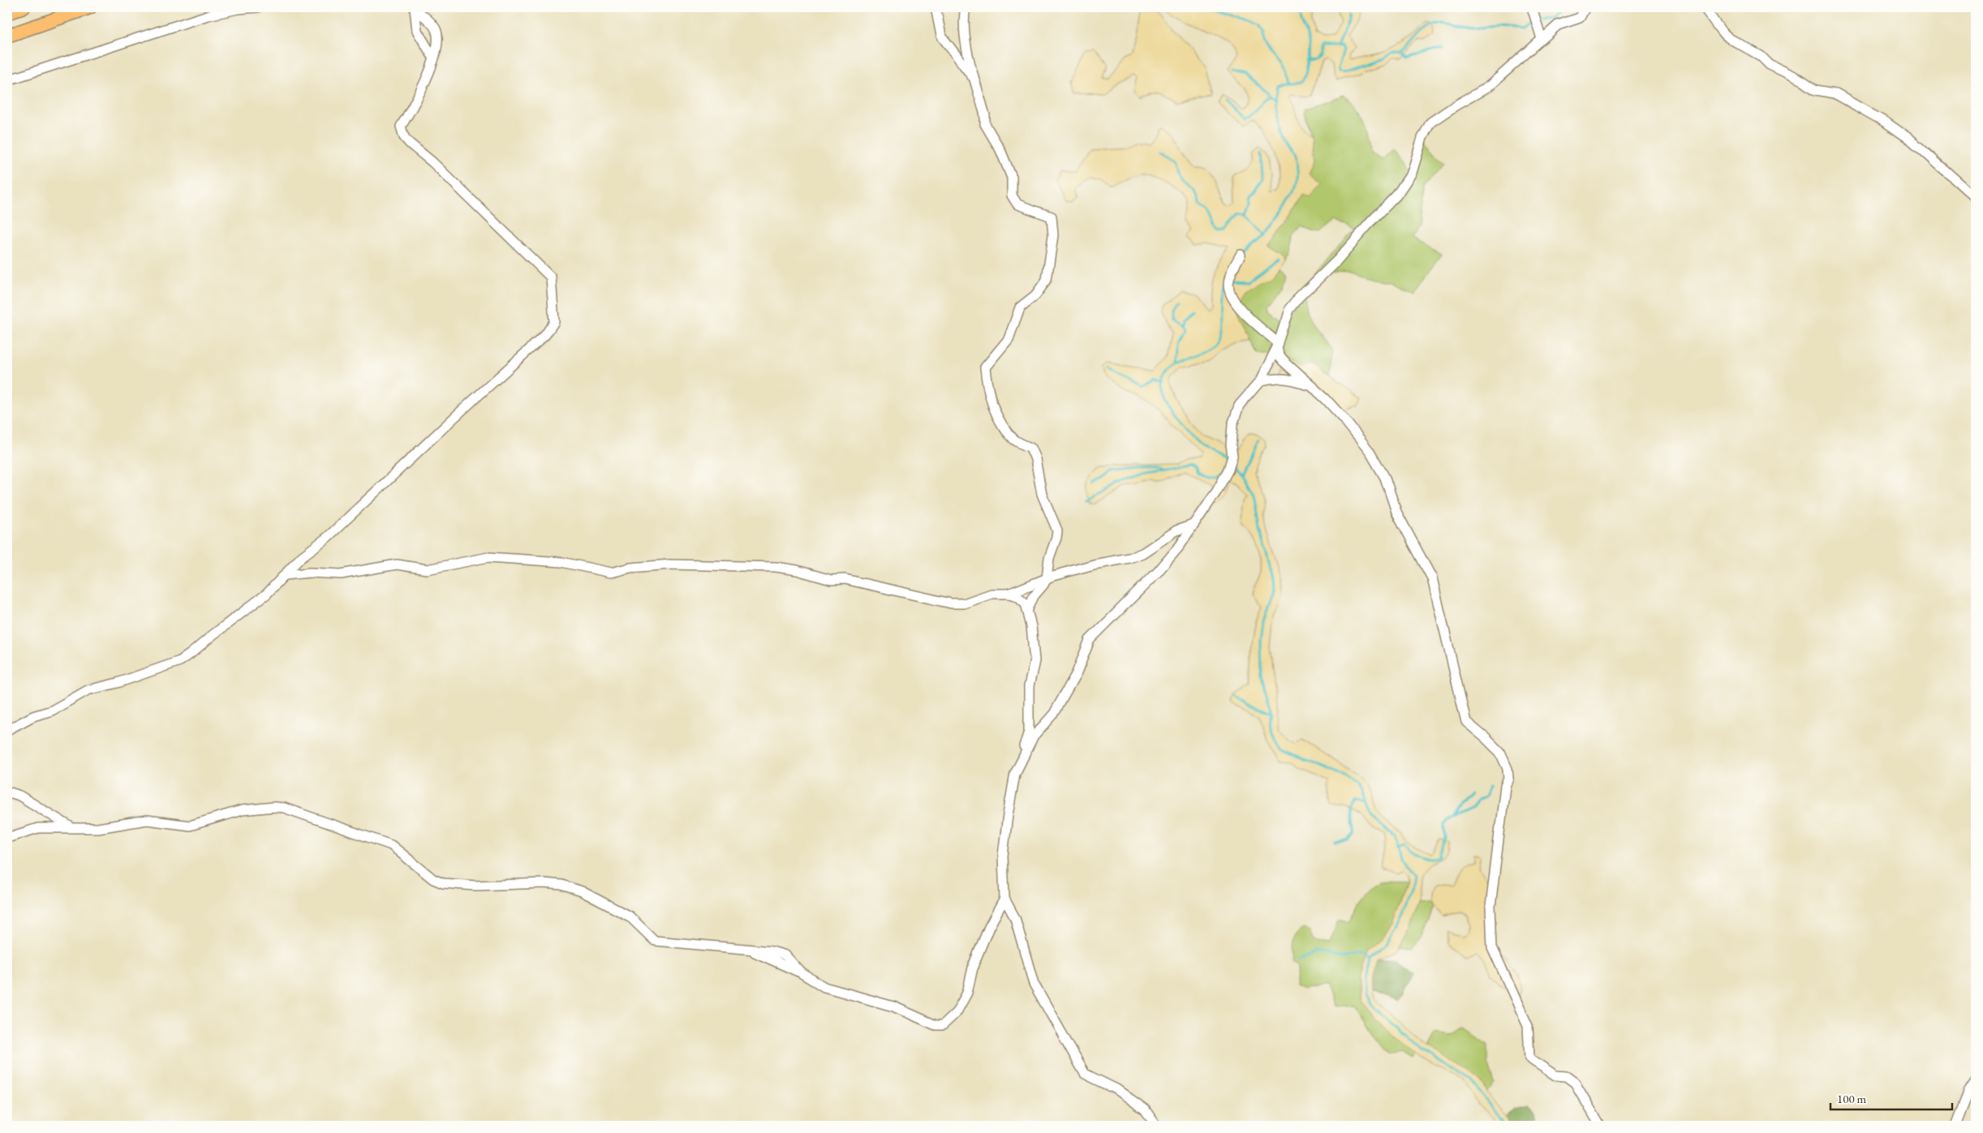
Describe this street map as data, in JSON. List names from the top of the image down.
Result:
{
  "scale_bar": "100 m"
}
